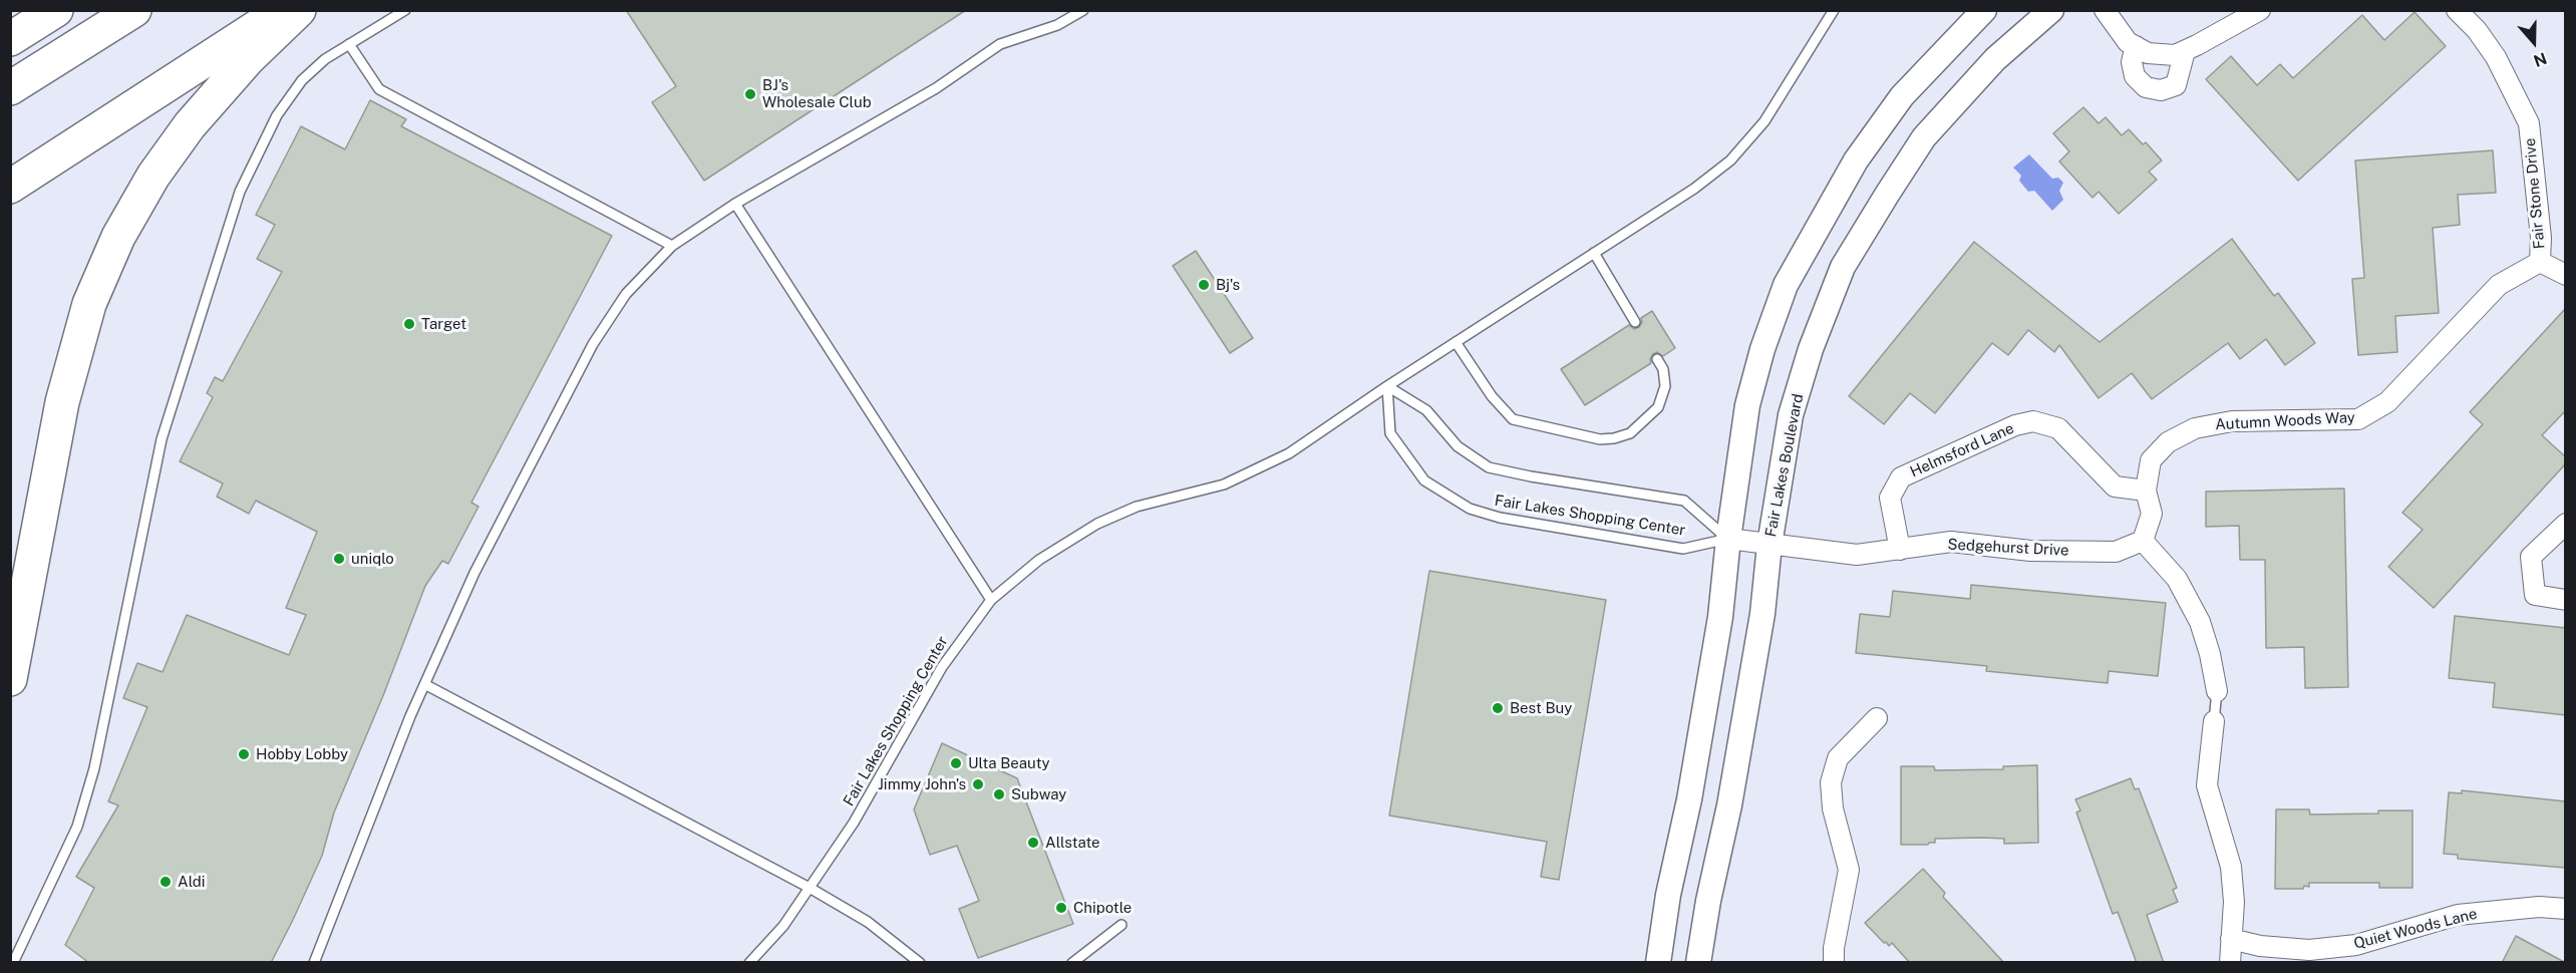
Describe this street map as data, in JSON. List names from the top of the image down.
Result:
{
  "streets": {
    "street": [
      "Fair Stone Drive",
      "Autumn Woods Way",
      "Helmsford Lane",
      "Fair Lakes Boulevard",
      "Sedgehurst Drive",
      "Quiet Woods Lane"
    ],
    "lane": ["Fair Lakes Shopping Center"]
  },
  "crossings": [
    ["Fair Stone Drive", "Autumn Woods Way"],
    ["Autumn Woods Way", "Helmsford Lane"],
    ["Autumn Woods Way", "Sedgehurst Drive"],
    ["Helmsford Lane", "Sedgehurst Drive"],
    ["Fair Lakes Boulevard", "Sedgehurst Drive"],
    ["Fair Lakes Shopping Center", "Sedgehurst Drive"]
  ],
  "places": [
    "BJ's Wholesale Club",
    "Bj's",
    "Target",
    "uniqlo",
    "Best Buy",
    "Hobby Lobby",
    "Ulta Beauty",
    "Jimmy John's",
    "Subway",
    "Allstate",
    "Aldi",
    "Chipotle"
  ],
  "north": "bottom"
}
